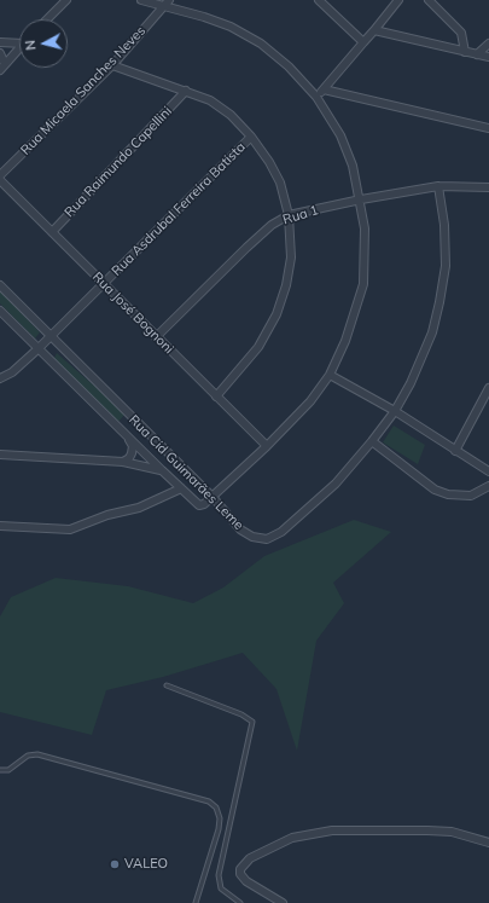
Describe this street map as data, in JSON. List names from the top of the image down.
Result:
{
  "streets": {
    "street": [
      "Rua Micaela Sanches Neves",
      "Rua Raimundo Capellini",
      "Rua Asdrubal Ferreira Batista",
      "Rua 1",
      "Rua José Bognoni",
      "Rua Cid Guimarães Leme"
    ]
  },
  "crossings": [
    ["Rua Raimundo Capellini", "Rua José Bognoni"],
    ["Rua Asdrubal Ferreira Batista", "Rua José Bognoni"],
    ["Rua Asdrubal Ferreira Batista", "Rua Cid Guimarães Leme"],
    ["Rua 1", "Rua José Bognoni"],
    ["Rua 1", "Rua Cid Guimarães Leme"]
  ],
  "places": ["VALEO"],
  "north": "left"
}
